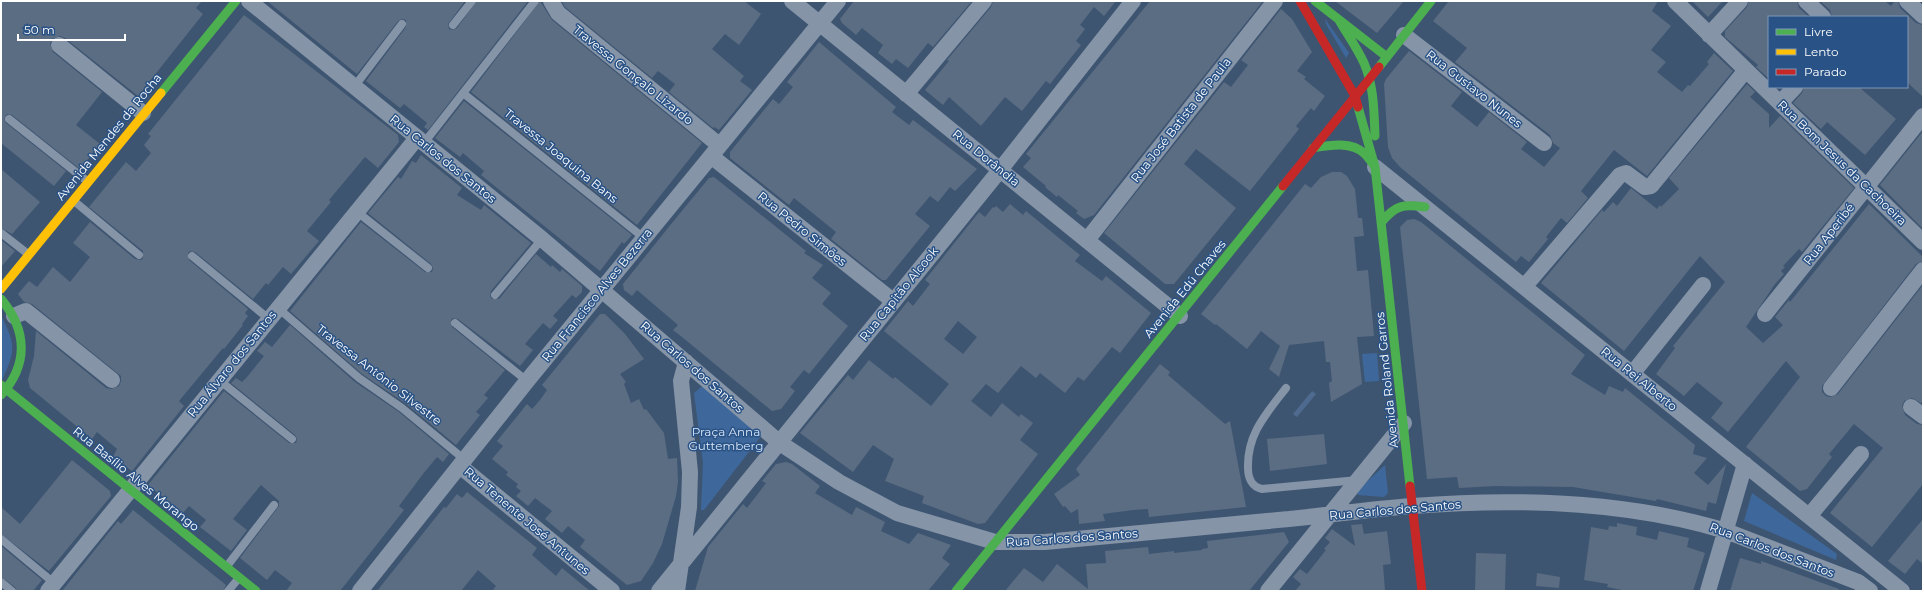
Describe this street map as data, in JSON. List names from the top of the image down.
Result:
{
  "streets": {
    "street": [
      "Travessa Gonçalo Lizardo",
      "Rua Gustavo Nunes",
      "Rua José Batista de Paula",
      "Avenida Mendes da Rocha",
      "Rua Dorândia",
      "Rua Carlos dos Santos",
      "Rua Bom Jesus da Cachoeira",
      "Rua Pedro Simões",
      "Rua Aperibé",
      "Avenida Edú Chaves",
      "Rua Capitão Alcook",
      "Rua Francisco Alves Bezerra",
      "Rua Álvaro dos Santos",
      "Rua Rei Alberto",
      "Avenida Roland Garros",
      "Rua Basílio Alves Morango",
      "Rua Tenente José Antunes"
    ],
    "lane": ["Travessa Joaquina Bans", "Travessa Antônio Silvestre"]
  },
  "crossings": [
    ["Travessa Gonçalo Lizardo", "Rua Pedro Simões"],
    ["Travessa Gonçalo Lizardo", "Rua Francisco Alves Bezerra"],
    ["Rua Gustavo Nunes", "Avenida Edú Chaves"],
    ["Rua José Batista de Paula", "Rua Dorândia"],
    ["Travessa Joaquina Bans", "Rua Francisco Alves Bezerra"],
    ["Rua Dorândia", "Avenida Edú Chaves"],
    ["Rua Dorândia", "Rua Capitão Alcook"],
    ["Rua Dorândia", "Rua Francisco Alves Bezerra"],
    ["Rua Carlos dos Santos", "Avenida Edú Chaves"],
    ["Rua Carlos dos Santos", "Rua Capitão Alcook"],
    ["Rua Carlos dos Santos", "Rua Francisco Alves Bezerra"],
    ["Rua Carlos dos Santos", "Rua Álvaro dos Santos"],
    ["Rua Carlos dos Santos", "Avenida Roland Garros"],
    ["Rua Bom Jesus da Cachoeira", "Rua Aperibé"],
    ["Rua Pedro Simões", "Rua Capitão Alcook"],
    ["Rua Pedro Simões", "Rua Francisco Alves Bezerra"],
    ["Avenida Edú Chaves", "Avenida Roland Garros"],
    ["Rua Francisco Alves Bezerra", "Travessa Antônio Silvestre"],
    ["Rua Francisco Alves Bezerra", "Rua Tenente José Antunes"],
    ["Rua Álvaro dos Santos", "Travessa Antônio Silvestre"],
    ["Rua Álvaro dos Santos", "Rua Basílio Alves Morango"],
    ["Travessa Antônio Silvestre", "Rua Tenente José Antunes"],
    ["Rua Rei Alberto", "Avenida Roland Garros"]
  ],
  "parks": ["Praça Anna Guttemberg"],
  "legend": ["Livre", "Lento", "Parado"],
  "scale_bar": "50 m"
}
